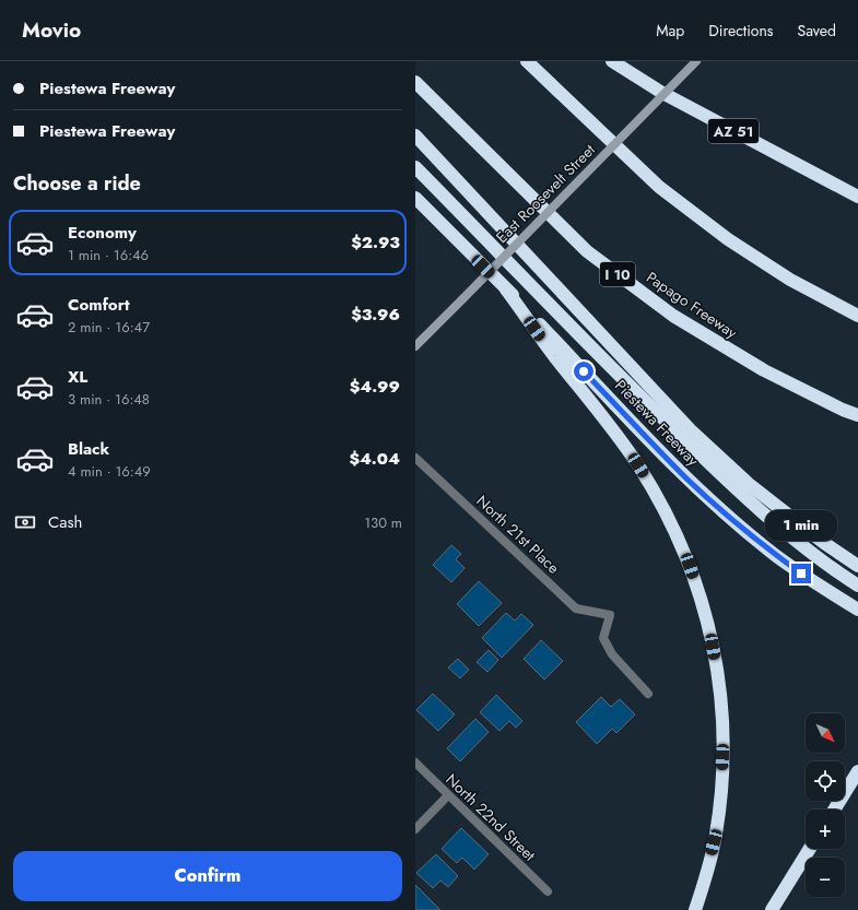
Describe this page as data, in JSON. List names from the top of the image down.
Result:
{
  "streets": {
    "highway": [
      "AZ 51",
      "I 10",
      "Papago Freeway",
      "Piestewa Freeway"
    ],
    "street": ["East Roosevelt Street", "North 21st Place", "North 22nd Street"]
  },
  "north": "bottom right",
  "page": {
    "header": "Movio",
    "nav": ["Map", "Directions", "Saved"],
    "banner": ["Piestewa Freeway", "Piestewa Freeway"],
    "heading": "Choose a ride",
    "list": [
      {
        "name": "Economy",
        "note": "1 min · 16:46",
        "value": "$2.93"
      },
      {
        "name": "Comfort",
        "note": "2 min · 16:47",
        "value": "$3.96"
      },
      {
        "name": "XL",
        "note": "3 min · 16:48",
        "value": "$4.99"
      },
      {
        "name": "Black",
        "note": "4 min · 16:49",
        "value": "$4.04"
      }
    ],
    "pay": ["Cash", "130 m"],
    "bubble": "1 min",
    "map_buttons": ["+", "−"],
    "buttons": "Confirm"
  }
}
